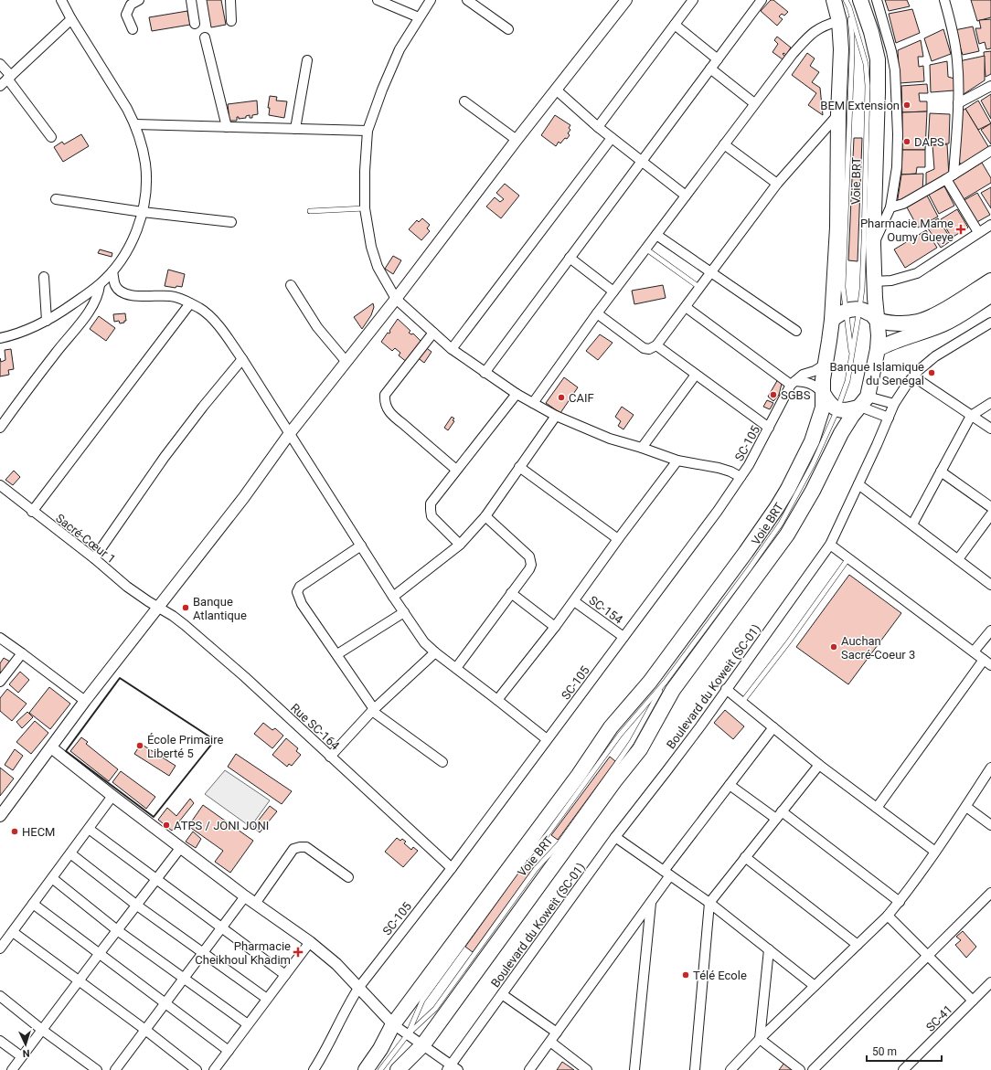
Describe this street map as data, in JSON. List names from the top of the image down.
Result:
{
  "streets": {
    "street": [
      "SC-105",
      "Sacré-Cœur 1",
      "SC-154",
      "Boulevard du Koweit (SC-01)",
      "Rue SC-164",
      "SC-41"
    ],
    "lane": ["Voie BRT"]
  },
  "crossings": [
    ["SC-105", "SC-154"],
    ["SC-105", "Rue SC-164"],
    ["Sacré-Cœur 1", "Rue SC-164"]
  ],
  "places": {
    "other": [
      "BEM Extension",
      "DAPS",
      "Banque Islamique du Senegal",
      "SGBS",
      "CAIF",
      "Banque Atlantique",
      "Auchan Sacré-Coeur 3",
      "École Primaire Liberté 5",
      "ATPS / JONI JONI",
      "HECM",
      "Télé Ecole"
    ],
    "health": ["Pharmacie Mame Oumy Gueye", "Pharmacie Cheikhoul Khadim"]
  },
  "scale_bar": "50 m",
  "north": "bottom"
}
